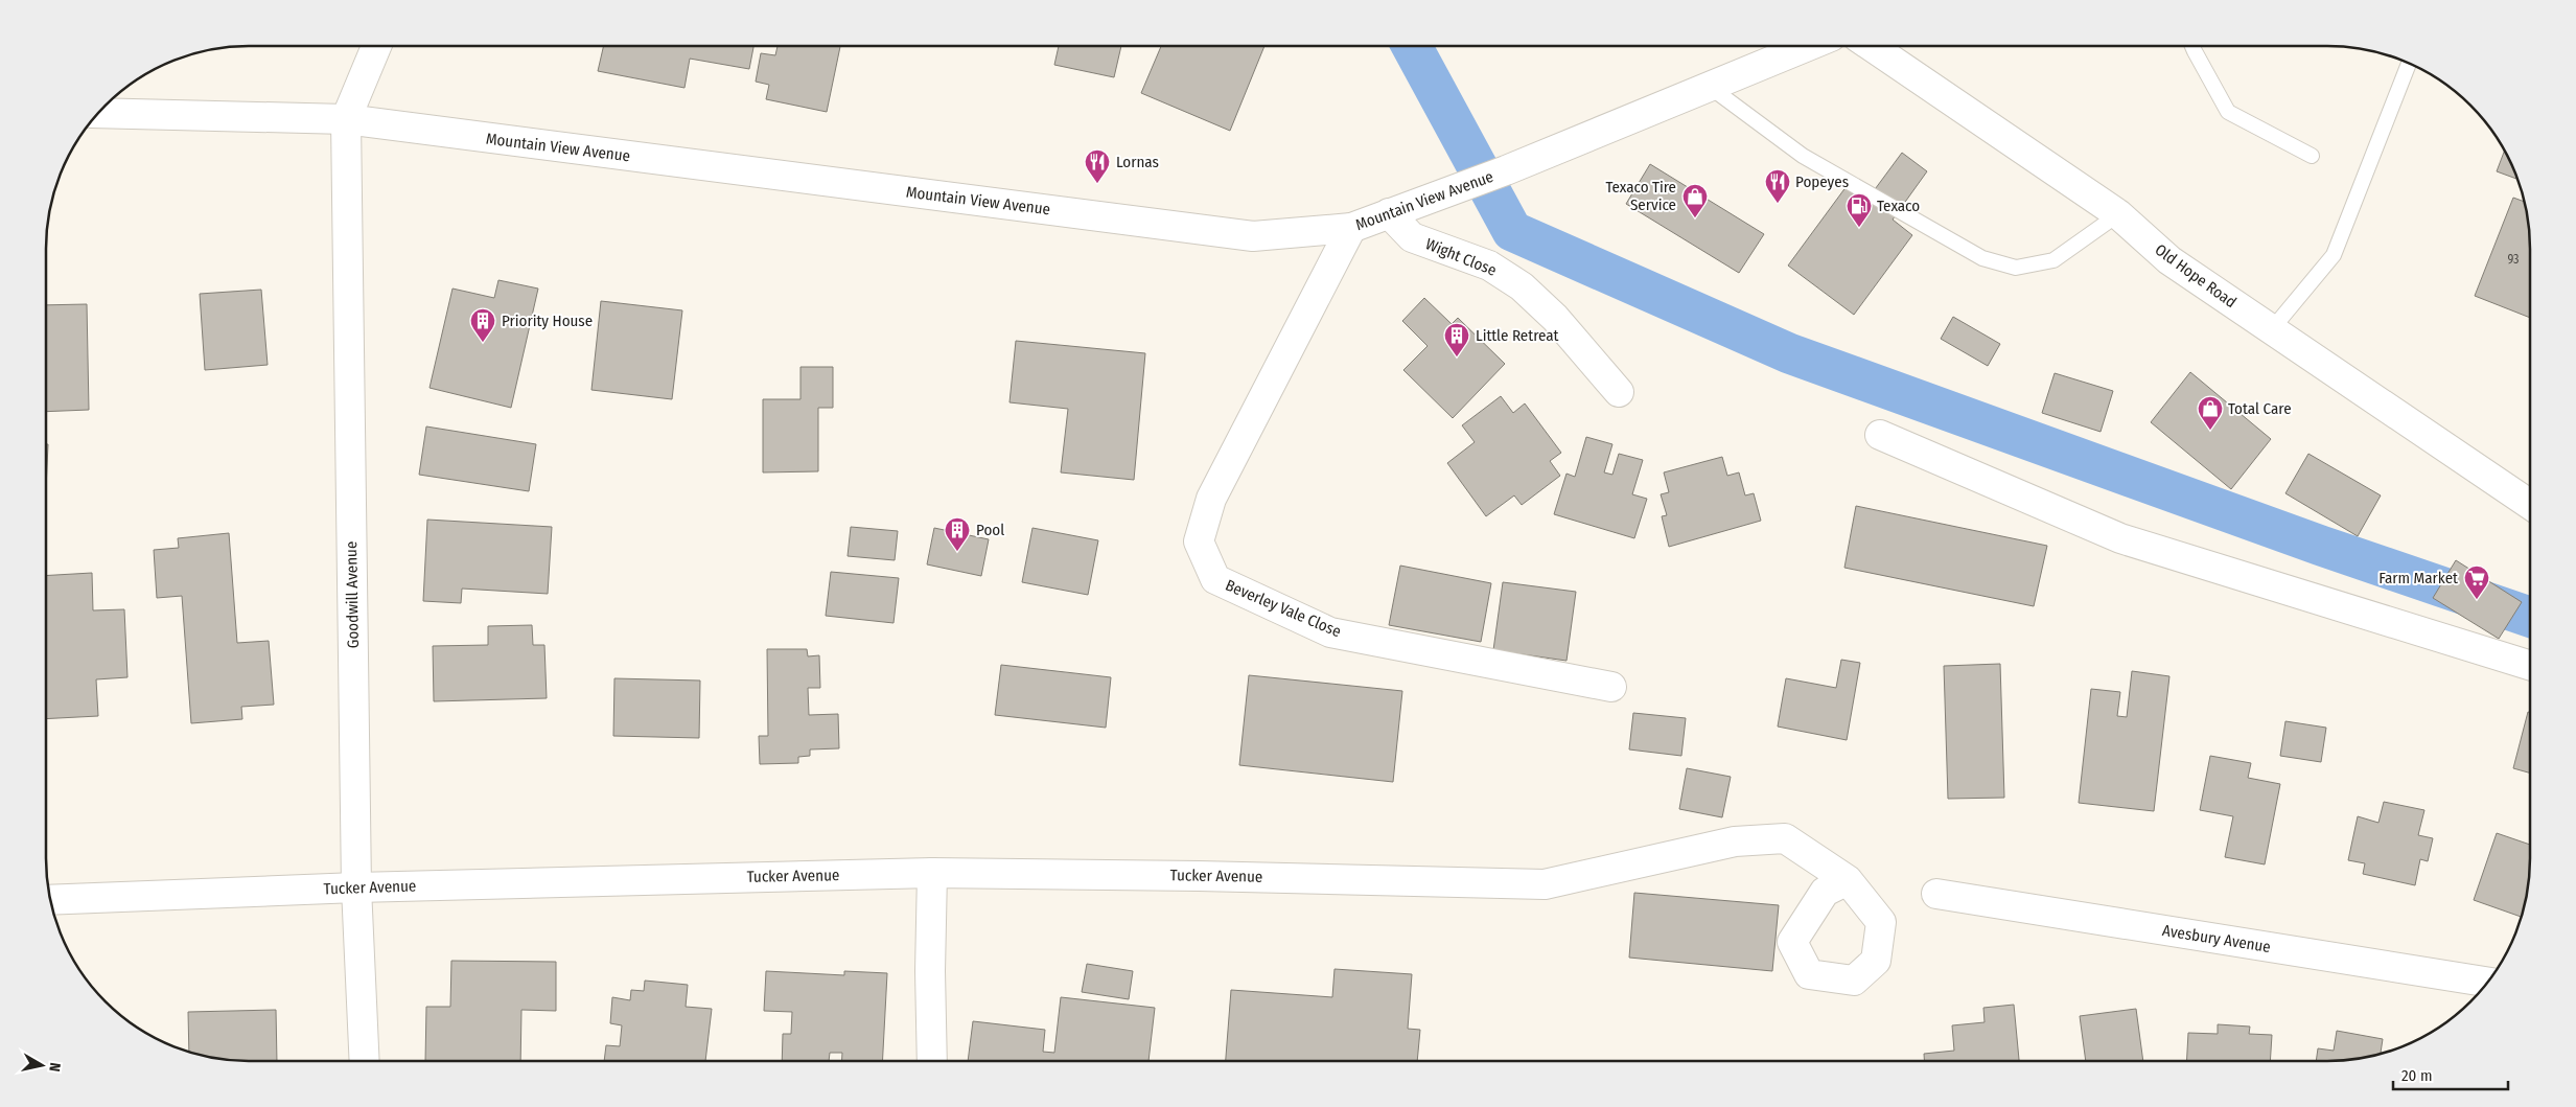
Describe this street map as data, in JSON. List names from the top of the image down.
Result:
{
  "streets": {
    "street": [
      "Mountain View Avenue",
      "Wight Close",
      "Old Hope Road",
      "Goodwill Avenue",
      "Beverley Vale Close",
      "Tucker Avenue",
      "Avesbury Avenue"
    ]
  },
  "crossings": [
    ["Mountain View Avenue", "Wight Close"],
    ["Mountain View Avenue", "Goodwill Avenue"],
    ["Mountain View Avenue", "Beverley Vale Close"],
    ["Goodwill Avenue", "Tucker Avenue"]
  ],
  "places": {
    "restaurant": ["Lornas", "Popeyes"],
    "shop": ["Texaco Tire Service", "Total Care"],
    "fuel station": ["Texaco"],
    "building": ["Priority House", "Little Retreat", "Pool"],
    "supermarket": ["Farm Market"]
  },
  "house_numbers": ["93"],
  "scale_bar": "20 m",
  "north": "right"
}
